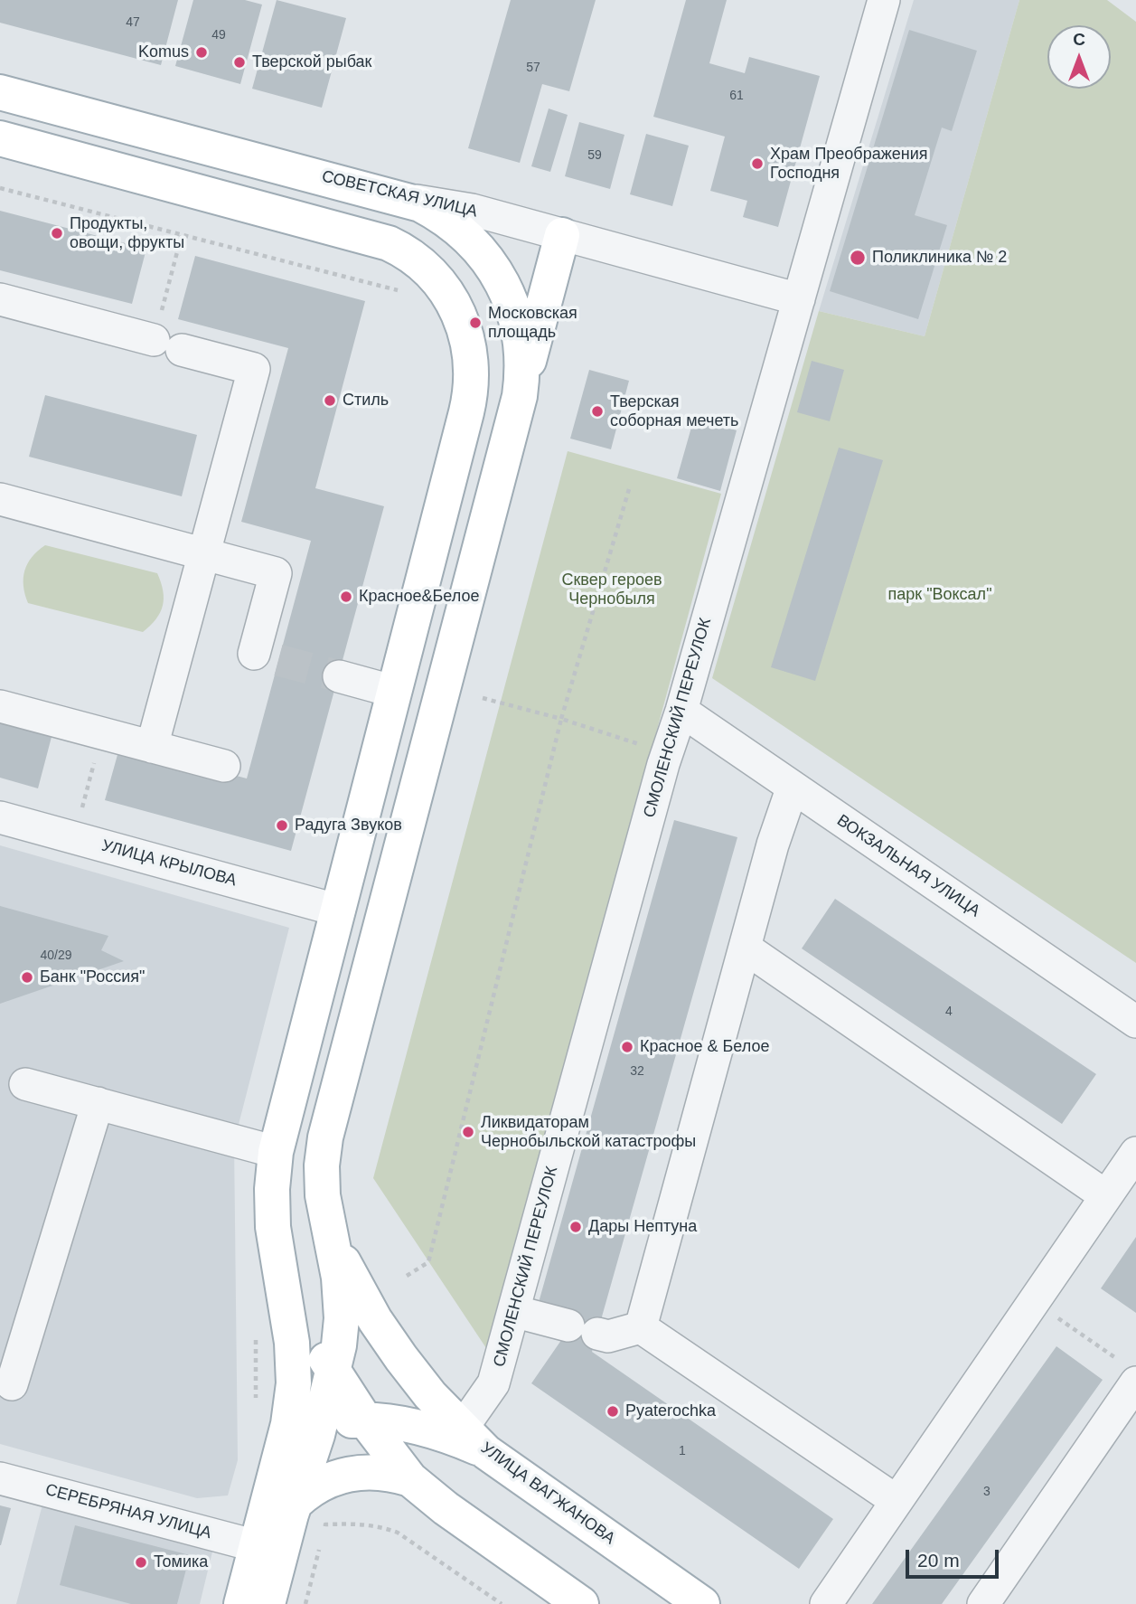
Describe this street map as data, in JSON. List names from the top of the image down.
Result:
{
  "streets": {
    "main road": ["СОВЕТСКАЯ УЛИЦА", "УЛИЦА ВАГЖАНОВА"],
    "street": [
      "СМОЛЕНСКИЙ ПЕРЕУЛОК",
      "УЛИЦА КРЫЛОВА",
      "ВОКЗАЛЬНАЯ УЛИЦА",
      "СЕРЕБРЯНАЯ УЛИЦА"
    ]
  },
  "crossings": [
    ["СОВЕТСКАЯ УЛИЦА", "СМОЛЕНСКИЙ ПЕРЕУЛОК"],
    ["СМОЛЕНСКИЙ ПЕРЕУЛОК", "ВОКЗАЛЬНАЯ УЛИЦА"],
    ["СМОЛЕНСКИЙ ПЕРЕУЛОК", "УЛИЦА ВАГЖАНОВА"]
  ],
  "parks": ["Сквер героев Чернобыля", "парк \"Воксал\""],
  "places": [
    "Komus",
    "Тверской рыбак",
    "Храм Преображения Господня",
    "Продукты, овощи, фрукты",
    "Поликлиника № 2",
    "Московская площадь",
    "Стиль",
    "Тверская соборная мечеть",
    "Красное&Белое",
    "Радуга Звуков",
    "Банк \"Россия\"",
    "Красное & Белое",
    "Ликвидаторам Чернобыльской катастрофы",
    "Дары Нептуна",
    "Pyaterochka",
    "Томика"
  ],
  "house_numbers": [
    "47",
    "49",
    "57",
    "61",
    "59",
    "40/29",
    "4",
    "32",
    "1",
    "3"
  ],
  "scale_bar": "20 m",
  "north": "top"
}
